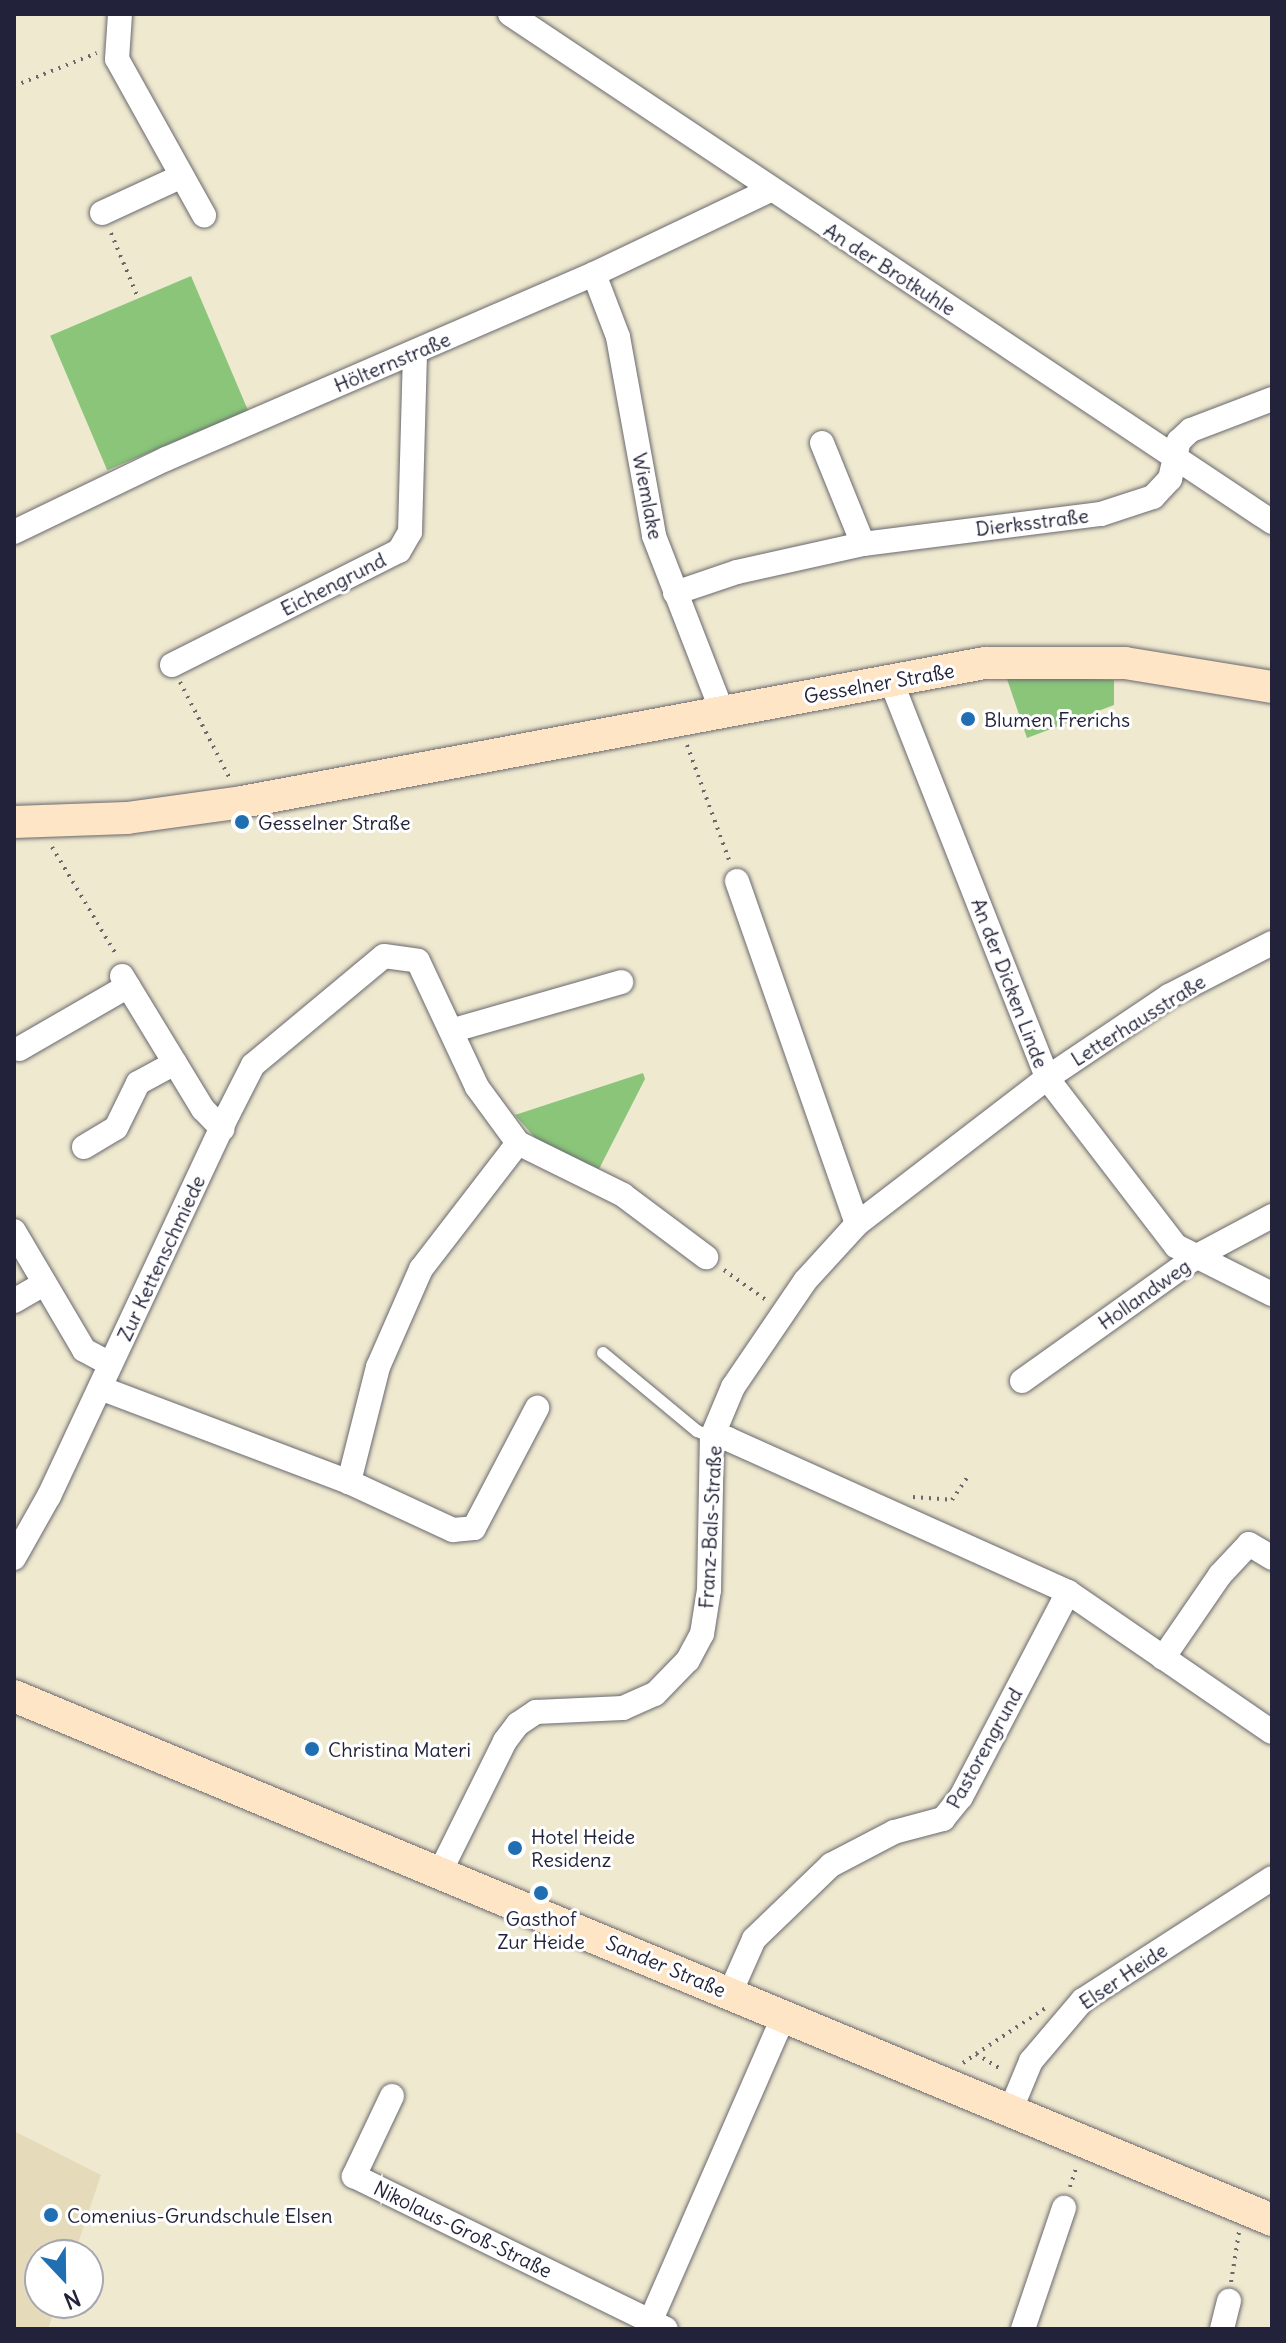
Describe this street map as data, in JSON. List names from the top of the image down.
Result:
{
  "streets": {
    "street": [
      "An der Brotkuhle",
      "Hölternstraße",
      "Wiemlake",
      "Dierksstraße",
      "Eichengrund",
      "Gesselner Straße",
      "An der Dicken Linde",
      "Letterhausstraße",
      "Zur Kettenschmiede",
      "Hollandweg",
      "Franz-Bals-Straße",
      "Pastorengrund",
      "Sander Straße",
      "Elser Heide",
      "Nikolaus-Groß-Straße"
    ]
  },
  "crossings": [
    ["An der Brotkuhle", "Hölternstraße"],
    ["An der Brotkuhle", "Dierksstraße"],
    ["Hölternstraße", "Wiemlake"],
    ["Hölternstraße", "Eichengrund"],
    ["Wiemlake", "Dierksstraße"],
    ["Wiemlake", "Gesselner Straße"],
    ["Gesselner Straße", "An der Dicken Linde"],
    ["An der Dicken Linde", "Letterhausstraße"],
    ["An der Dicken Linde", "Hollandweg"],
    ["Letterhausstraße", "Franz-Bals-Straße"],
    ["Franz-Bals-Straße", "Pastorengrund"],
    ["Franz-Bals-Straße", "Sander Straße"],
    ["Pastorengrund", "Sander Straße"],
    ["Sander Straße", "Elser Heide"],
    ["Sander Straße", "Nikolaus-Groß-Straße"]
  ],
  "places": [
    "Blumen Frerichs",
    "Gesselner Straße",
    "Christina Materi",
    "Hotel Heide Residenz",
    "Gasthof Zur Heide",
    "Comenius-Grundschule Elsen"
  ],
  "north": "bottom"
}
